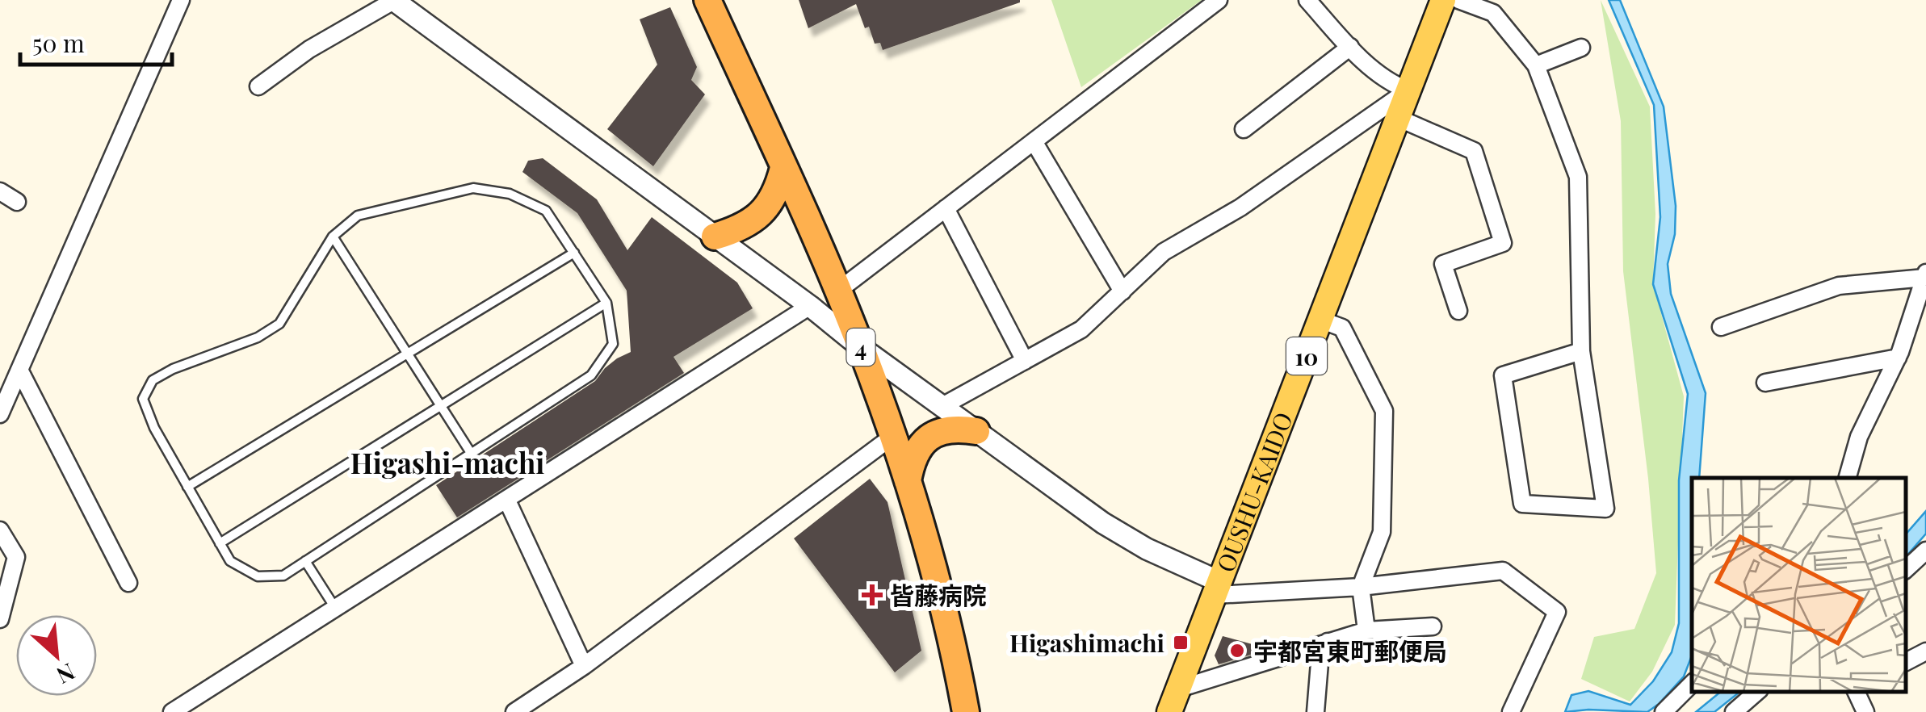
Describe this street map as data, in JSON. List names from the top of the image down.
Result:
{
  "streets": {
    "highway": ["4"],
    "main road": ["10", "OUSHU-KAIDO"]
  },
  "districts": ["Higashi-machi"],
  "places": {
    "health": ["皆藤病院"],
    "transit": ["Higashimachi"],
    "other": ["宇都宮東町郵便局"]
  },
  "scale_bar": "50 m",
  "north": "bottom right"
}
